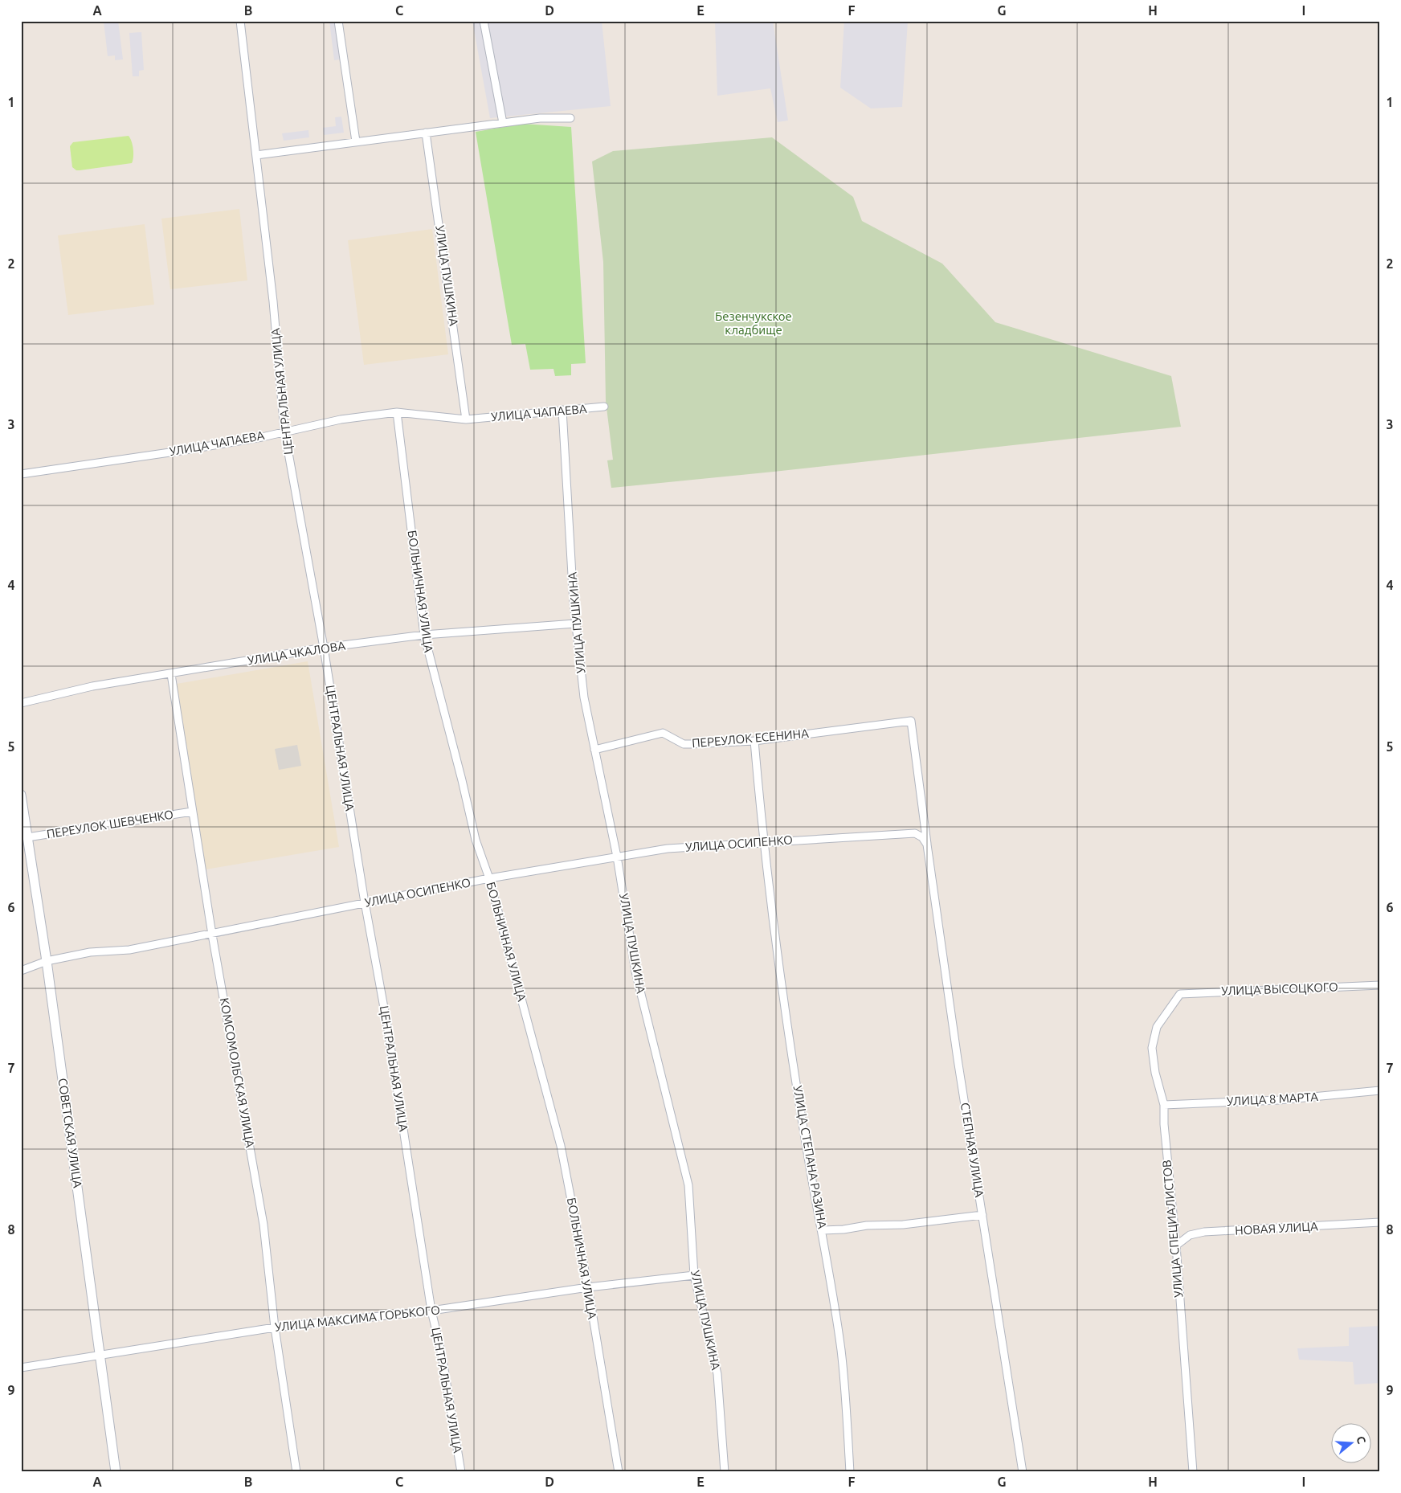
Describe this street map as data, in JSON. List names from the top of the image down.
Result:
{
  "streets": {
    "street": [
      "УЛИЦА ПУШКИНА",
      "ЦЕНТРАЛЬНАЯ УЛИЦА",
      "УЛИЦА ЧАПАЕВА",
      "БОЛЬНИЧНАЯ УЛИЦА",
      "УЛИЦА ЧКАЛОВА",
      "ПЕРЕУЛОК ЕСЕНИНА",
      "ПЕРЕУЛОК ШЕВЧЕНКО",
      "УЛИЦА ОСИПЕНКО",
      "УЛИЦА ВЫСОЦКОГО",
      "КОМСОМОЛЬСКАЯ УЛИЦА",
      "УЛИЦА 8 МАРТА",
      "СОВЕТСКАЯ УЛИЦА",
      "СТЕПНАЯ УЛИЦА",
      "УЛИЦА СТЕПАНА РАЗИНА",
      "УЛИЦА СПЕЦИАЛИСТОВ",
      "НОВАЯ УЛИЦА",
      "УЛИЦА МАКСИМА ГОРЬКОГО"
    ]
  },
  "crossings": [
    ["УЛИЦА ПУШКИНА", "УЛИЦА ЧАПАЕВА"],
    ["УЛИЦА ПУШКИНА", "УЛИЦА ЧКАЛОВА"],
    ["УЛИЦА ПУШКИНА", "ПЕРЕУЛОК ЕСЕНИНА"],
    ["УЛИЦА ПУШКИНА", "УЛИЦА ОСИПЕНКО"],
    ["УЛИЦА ПУШКИНА", "УЛИЦА МАКСИМА ГОРЬКОГО"],
    ["ЦЕНТРАЛЬНАЯ УЛИЦА", "УЛИЦА ЧАПАЕВА"],
    ["ЦЕНТРАЛЬНАЯ УЛИЦА", "УЛИЦА ЧКАЛОВА"],
    ["ЦЕНТРАЛЬНАЯ УЛИЦА", "УЛИЦА ОСИПЕНКО"],
    ["ЦЕНТРАЛЬНАЯ УЛИЦА", "УЛИЦА МАКСИМА ГОРЬКОГО"],
    ["УЛИЦА ЧАПАЕВА", "БОЛЬНИЧНАЯ УЛИЦА"],
    ["БОЛЬНИЧНАЯ УЛИЦА", "УЛИЦА ЧКАЛОВА"],
    ["БОЛЬНИЧНАЯ УЛИЦА", "УЛИЦА ОСИПЕНКО"],
    ["БОЛЬНИЧНАЯ УЛИЦА", "УЛИЦА МАКСИМА ГОРЬКОГО"],
    ["УЛИЦА ЧКАЛОВА", "КОМСОМОЛЬСКАЯ УЛИЦА"],
    ["ПЕРЕУЛОК ЕСЕНИНА", "СТЕПНАЯ УЛИЦА"],
    ["ПЕРЕУЛОК ЕСЕНИНА", "УЛИЦА СТЕПАНА РАЗИНА"],
    ["ПЕРЕУЛОК ШЕВЧЕНКО", "КОМСОМОЛЬСКАЯ УЛИЦА"],
    ["ПЕРЕУЛОК ШЕВЧЕНКО", "СОВЕТСКАЯ УЛИЦА"],
    ["УЛИЦА ОСИПЕНКО", "КОМСОМОЛЬСКАЯ УЛИЦА"],
    ["УЛИЦА ОСИПЕНКО", "СОВЕТСКАЯ УЛИЦА"],
    ["УЛИЦА ОСИПЕНКО", "СТЕПНАЯ УЛИЦА"],
    ["УЛИЦА ОСИПЕНКО", "УЛИЦА СТЕПАНА РАЗИНА"],
    ["УЛИЦА ВЫСОЦКОГО", "УЛИЦА СПЕЦИАЛИСТОВ"],
    ["КОМСОМОЛЬСКАЯ УЛИЦА", "УЛИЦА МАКСИМА ГОРЬКОГО"],
    ["УЛИЦА 8 МАРТА", "УЛИЦА СПЕЦИАЛИСТОВ"],
    ["СОВЕТСКАЯ УЛИЦА", "УЛИЦА МАКСИМА ГОРЬКОГО"],
    ["УЛИЦА СПЕЦИАЛИСТОВ", "НОВАЯ УЛИЦА"]
  ],
  "parks": ["Безенчукское кладбище"],
  "north": "right",
  "grid": {
    "columns": [
      "A",
      "B",
      "C",
      "D",
      "E",
      "F",
      "G",
      "H",
      "I"
    ],
    "rows": [
      "1",
      "2",
      "3",
      "4",
      "5",
      "6",
      "7",
      "8",
      "9"
    ]
  }
}
